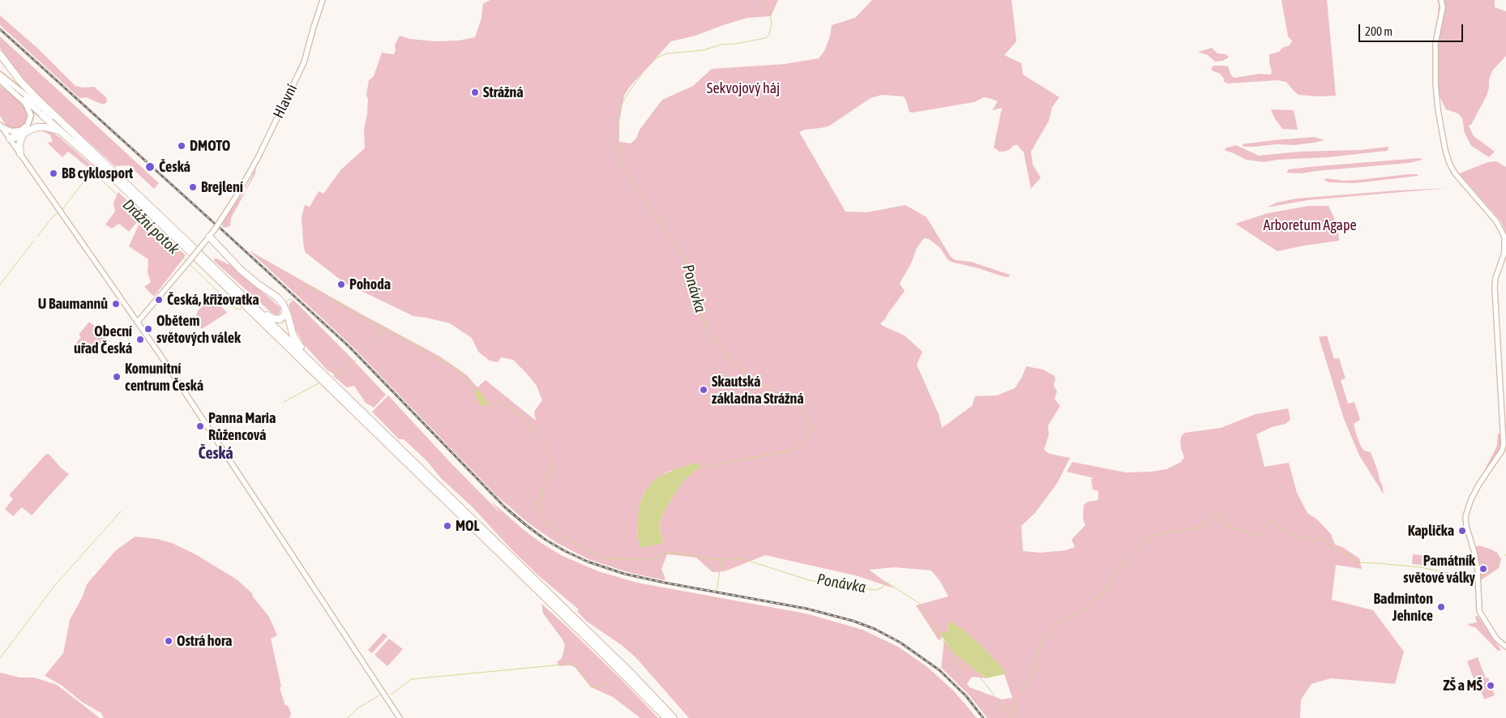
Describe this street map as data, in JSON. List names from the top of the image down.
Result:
{
  "streets": {
    "street": ["Hlavní"]
  },
  "districts": ["Česká"],
  "water": ["Drážní potok", "Ponávka"],
  "parks": ["Sekvojový háj", "Arboretum Agape"],
  "places": [
    "Strážná",
    "DMOTO",
    "Česká",
    "BB cyklosport",
    "Brejlení",
    "Pohoda",
    "Česká, křižovatka",
    "U Baumannů",
    "Obětem světových válek",
    "Obecní uřad Česká",
    "Komunitní centrum Česká",
    "Skautská základna Strážná",
    "Panna Maria Růžencová",
    "MOL",
    "Kaplička",
    "Památník světové války",
    "Badminton Jehnice",
    "Ostrá hora",
    "ZŠ a MŠ"
  ],
  "scale_bar": "200 m"
}
